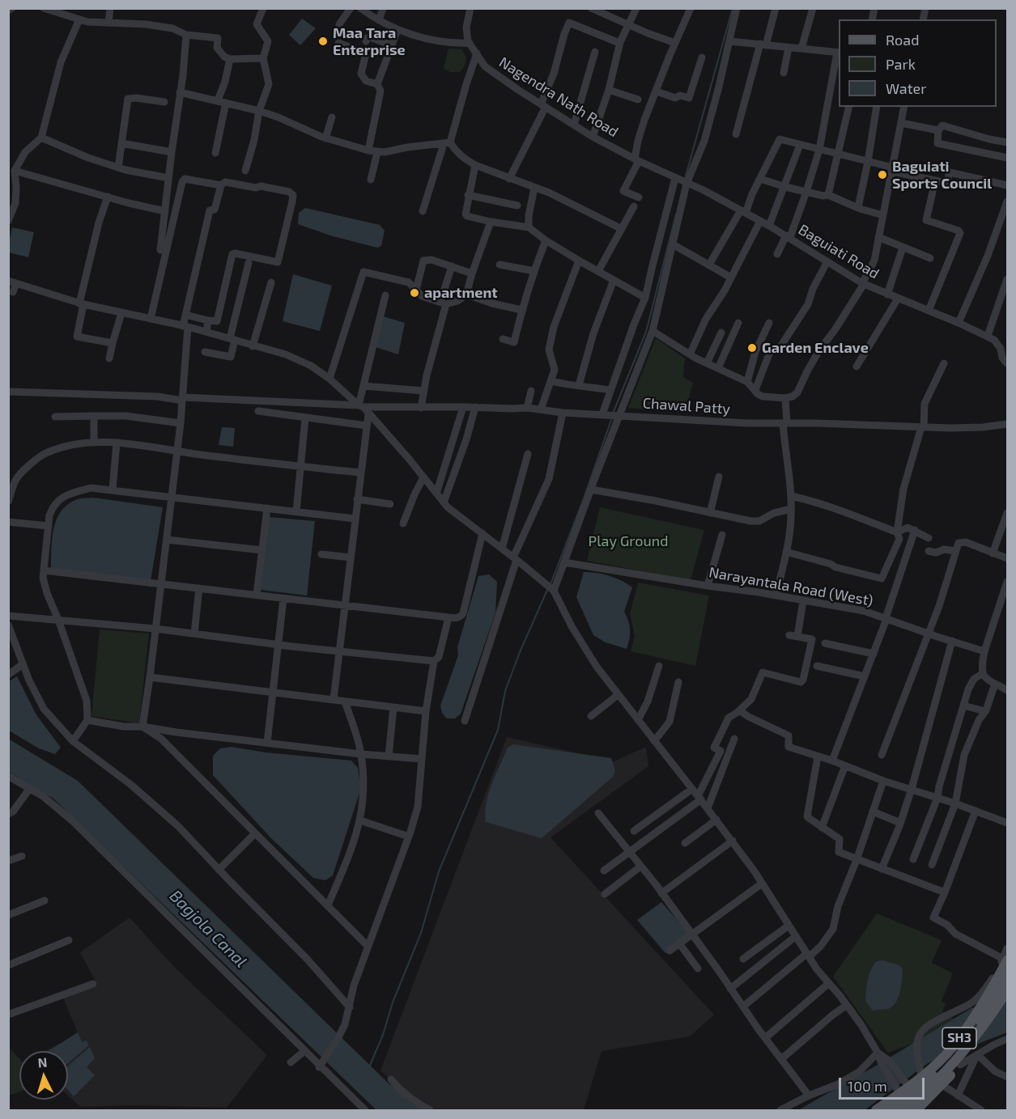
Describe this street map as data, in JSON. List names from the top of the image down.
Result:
{
  "streets": {
    "main road": ["SH3"],
    "street": [
      "Nagendra Nath Road",
      "Baguiati Road",
      "Chawal Patty",
      "Narayantala Road (West)"
    ]
  },
  "crossings": [
    ["Nagendra Nath Road", "Baguiati Road"]
  ],
  "water": ["Bagjola Canal"],
  "parks": ["Play Ground"],
  "places": [
    "Maa Tara Enterprise",
    "Baguiati Sports Council",
    "apartment",
    "Garden Enclave"
  ],
  "legend": ["Road", "Park", "Water"],
  "scale_bar": "100 m",
  "north": "top"
}
